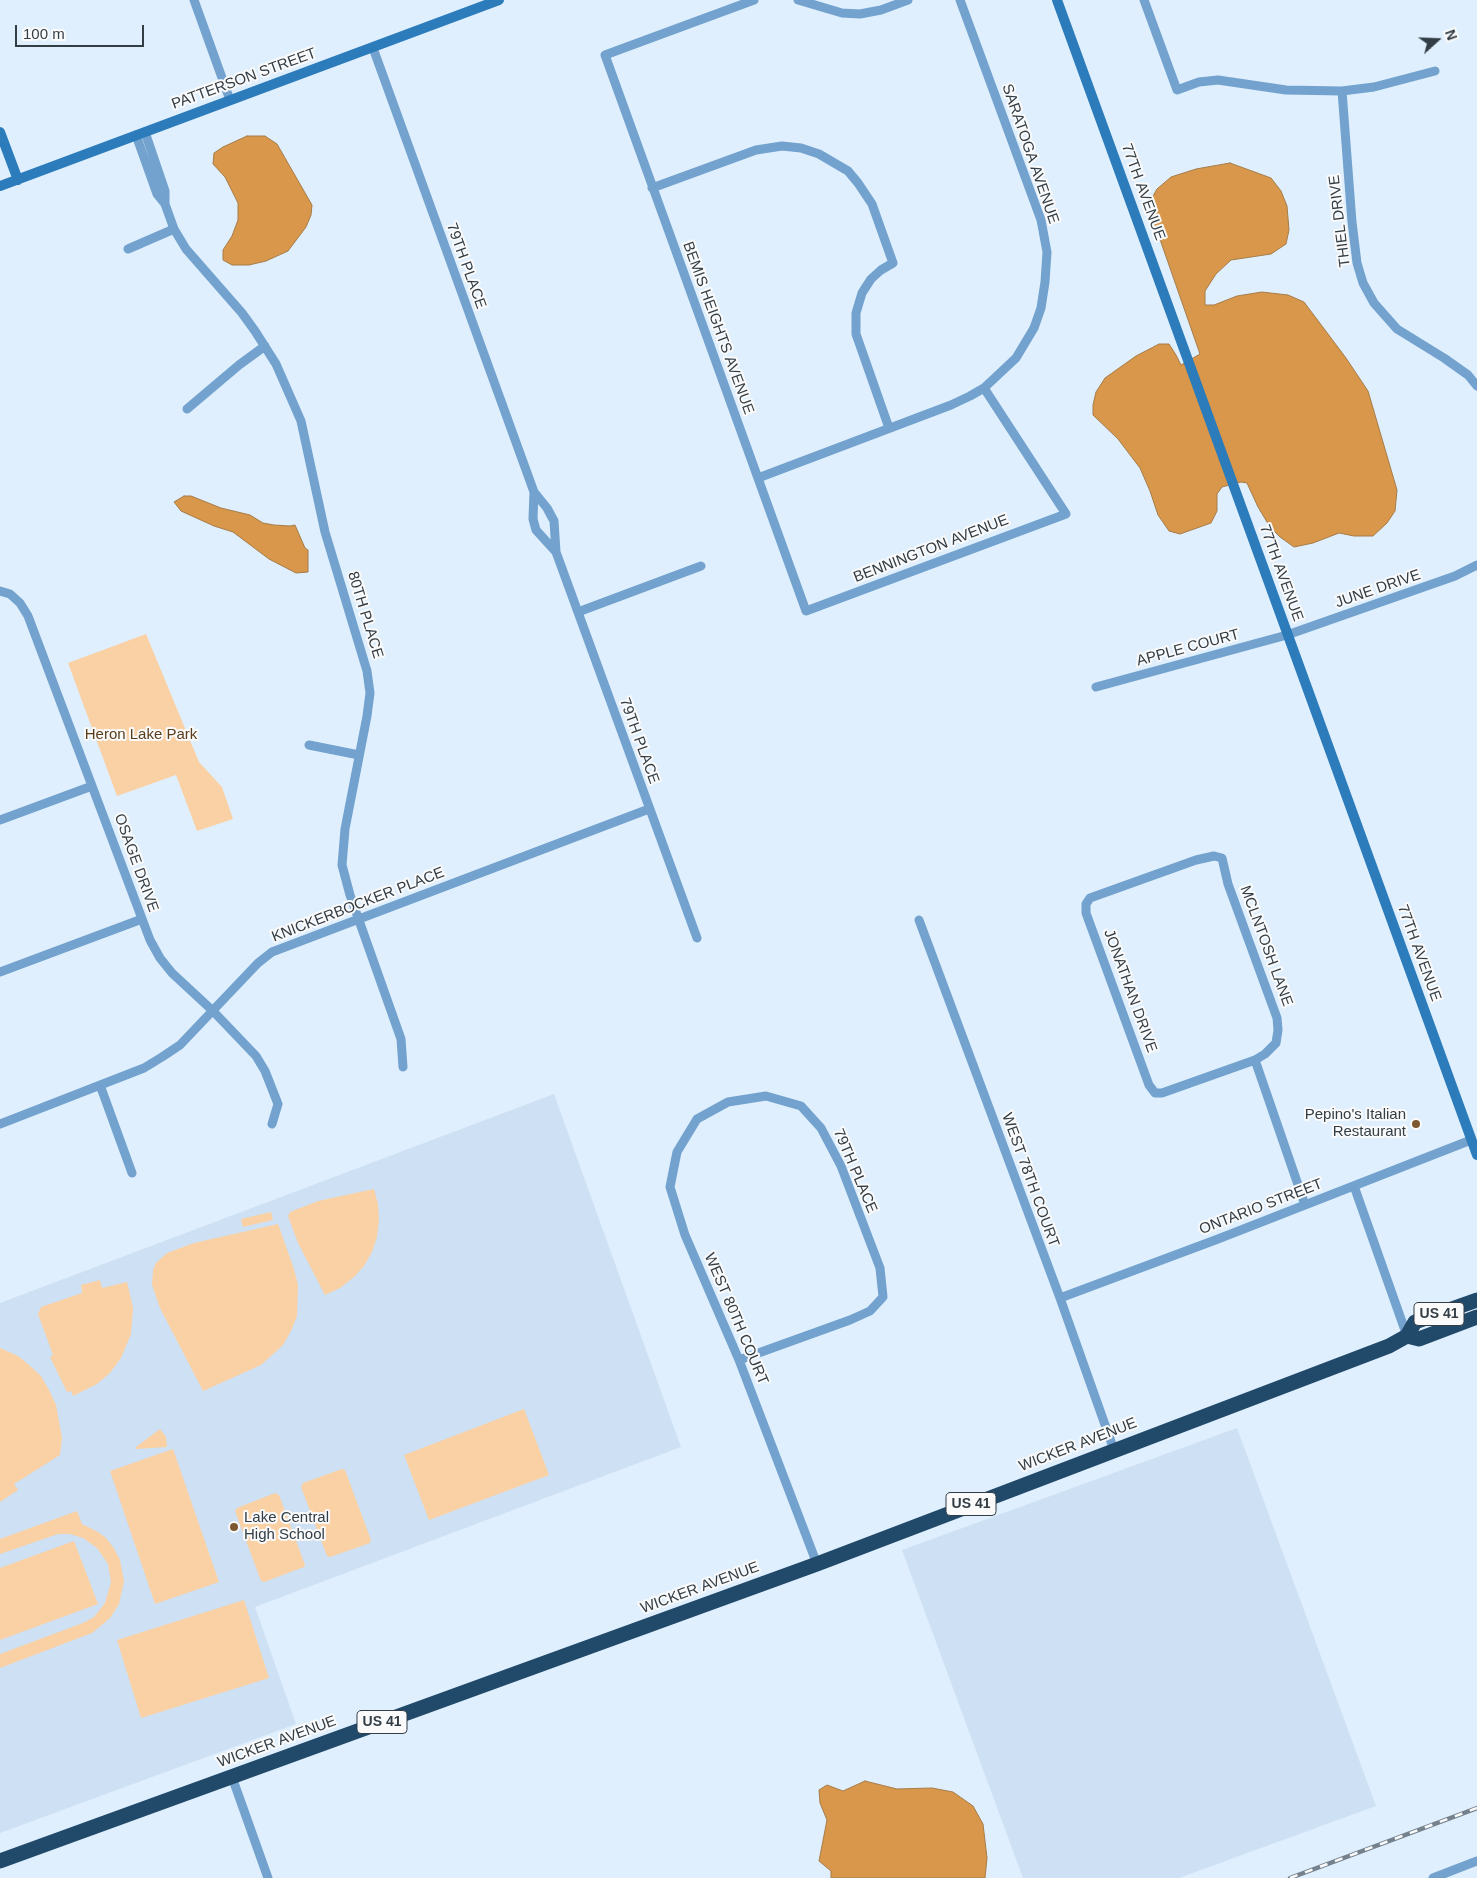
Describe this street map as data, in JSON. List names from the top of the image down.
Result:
{
  "streets": {
    "highway": ["US 41", "WICKER AVENUE"],
    "street": [
      "PATTERSON STREET",
      "SARATOGA AVENUE",
      "77TH AVENUE",
      "THIEL DRIVE",
      "79TH PLACE",
      "BEMIS HEIGHTS AVENUE",
      "BENNINGTON AVENUE",
      "JUNE DRIVE",
      "80TH PLACE",
      "APPLE COURT",
      "OSAGE DRIVE",
      "KNICKERBOCKER PLACE",
      "MCLNTOSH LANE",
      "JONATHAN DRIVE",
      "WEST 78TH COURT",
      "ONTARIO STREET",
      "WEST 80TH COURT"
    ]
  },
  "crossings": [
    ["PATTERSON STREET", "79TH PLACE"],
    ["PATTERSON STREET", "80TH PLACE"],
    ["SARATOGA AVENUE", "BEMIS HEIGHTS AVENUE"],
    ["SARATOGA AVENUE", "BENNINGTON AVENUE"],
    ["77TH AVENUE", "JUNE DRIVE"],
    ["77TH AVENUE", "APPLE COURT"],
    ["77TH AVENUE", "ONTARIO STREET"],
    ["79TH PLACE", "KNICKERBOCKER PLACE"],
    ["79TH PLACE", "WEST 80TH COURT"],
    ["BEMIS HEIGHTS AVENUE", "BENNINGTON AVENUE"],
    ["JUNE DRIVE", "APPLE COURT"],
    ["80TH PLACE", "KNICKERBOCKER PLACE"],
    ["OSAGE DRIVE", "KNICKERBOCKER PLACE"],
    ["MCLNTOSH LANE", "JONATHAN DRIVE"],
    ["WEST 78TH COURT", "ONTARIO STREET"],
    ["WEST 78TH COURT", "WICKER AVENUE"],
    ["WEST 80TH COURT", "WICKER AVENUE"]
  ],
  "parks": ["Heron Lake Park"],
  "places": ["Pepino's Italian Restaurant", "Lake Central High School"],
  "scale_bar": "100 m",
  "north": "right"
}
